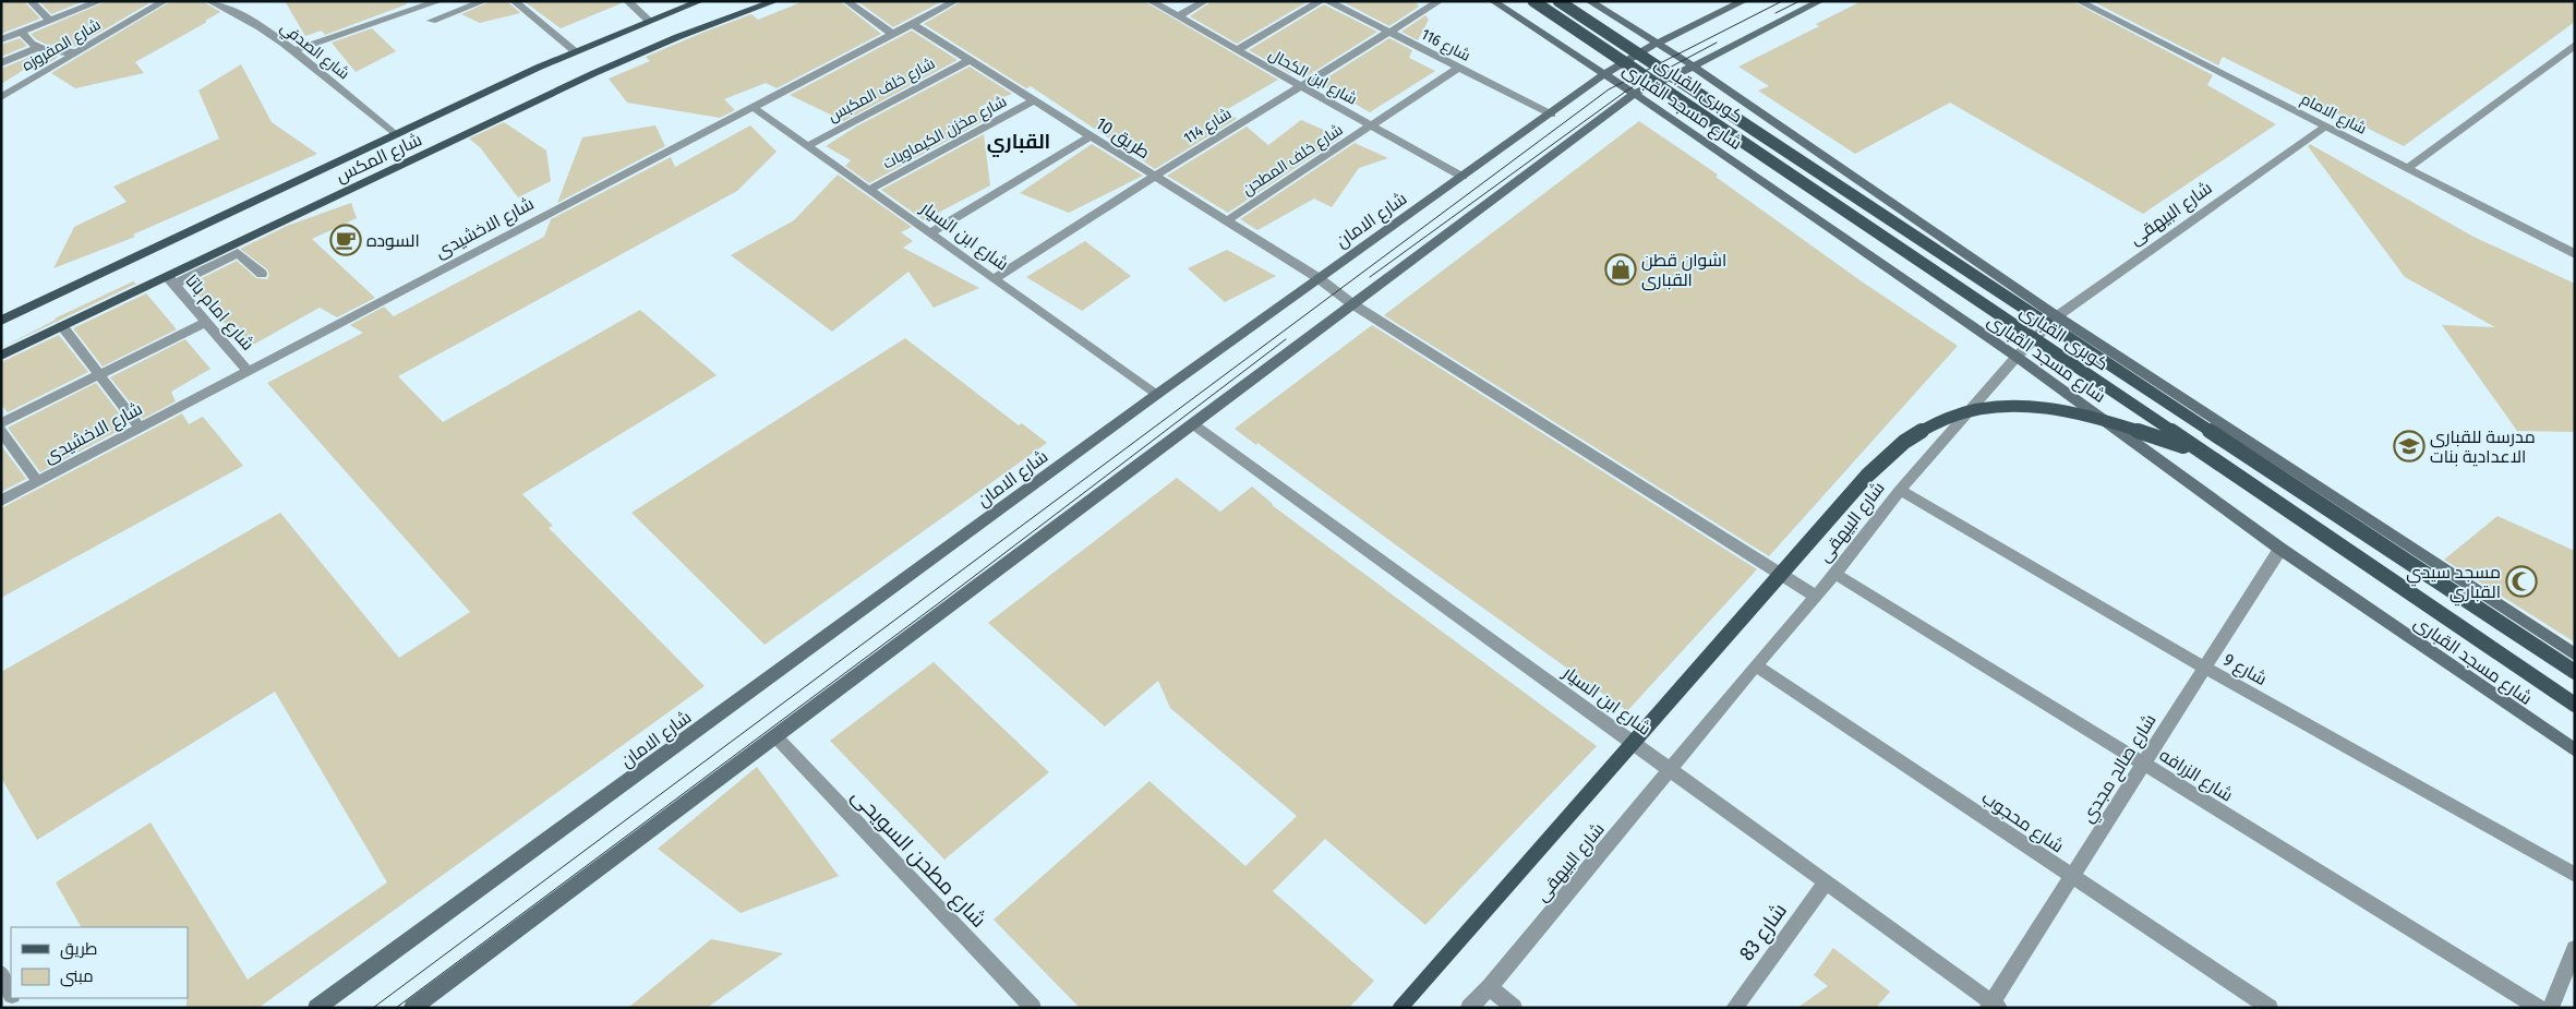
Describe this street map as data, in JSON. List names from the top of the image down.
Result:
{
  "streets": {
    "main road": ["كوبرى القبارى", "شارع المكس"],
    "street": [
      "شارع المفروزه",
      "شارع 116",
      "شارع الصدفي",
      "شارع ابن الكحال",
      "شارع خلف المكبس",
      "شارع مسجد القبارى",
      "شارع الامام",
      "شارع 114",
      "شارع مخزن الكيماويات",
      "طريق 10",
      "شارع خلف المطحن",
      "شارع البيهقى",
      "شارع الامان",
      "شارع الاخشيدى",
      "شارع ابن السيار",
      "شارع امام باتا",
      "شارع 9",
      "شارع صالح مجدي",
      "شارع الزرافه",
      "شارع محجوب",
      "شارع مطحن السويحى",
      "شارع 83"
    ]
  },
  "crossings": [
    ["شارع 116", "شارع 114"],
    ["شارع 116", "شارع خلف المطحن"],
    ["شارع 116", "شارع الامان"],
    ["شارع الصدفي", "شارع المكس"],
    ["شارع ابن الكحال", "شارع 114"],
    ["شارع ابن الكحال", "شارع خلف المطحن"],
    ["شارع ابن الكحال", "شارع الامان"],
    ["شارع خلف المكبس", "طريق 10"],
    ["شارع خلف المكبس", "شارع ابن السيار"],
    ["شارع مسجد القبارى", "شارع البيهقى"],
    ["شارع مسجد القبارى", "شارع الامان"],
    ["شارع مسجد القبارى", "شارع صالح مجدي"],
    ["شارع الامام", "شارع البيهقى"],
    ["شارع 114", "طريق 10"],
    ["شارع 114", "شارع ابن السيار"],
    ["شارع مخزن الكيماويات", "طريق 10"],
    ["شارع مخزن الكيماويات", "شارع ابن السيار"],
    ["طريق 10", "شارع خلف المطحن"],
    ["طريق 10", "شارع البيهقى"],
    ["طريق 10", "شارع الامان"],
    ["طريق 10", "شارع الاخشيدى"],
    ["شارع المكس", "شارع امام باتا"],
    ["شارع البيهقى", "شارع ابن السيار"],
    ["شارع البيهقى", "شارع 9"],
    ["شارع البيهقى", "شارع الزرافه"],
    ["شارع البيهقى", "شارع محجوب"],
    ["شارع الامان", "شارع ابن السيار"],
    ["شارع الاخشيدى", "شارع ابن السيار"],
    ["شارع الاخشيدى", "شارع امام باتا"],
    ["شارع ابن السيار", "شارع صالح مجدي"],
    ["شارع ابن السيار", "شارع 83"],
    ["شارع 9", "شارع صالح مجدي"],
    ["شارع صالح مجدي", "شارع الزرافه"],
    ["شارع صالح مجدي", "شارع محجوب"]
  ],
  "districts": ["القباري"],
  "places": {
    "cafe": ["السوده"],
    "shop": ["اشوان قطن القبارى"],
    "school or university": ["مدرسة للقبارى الاعدادية بنات"],
    "mosque": ["مسجد سيدي القباري"]
  },
  "legend": ["طريق", "مبنى"]
}
